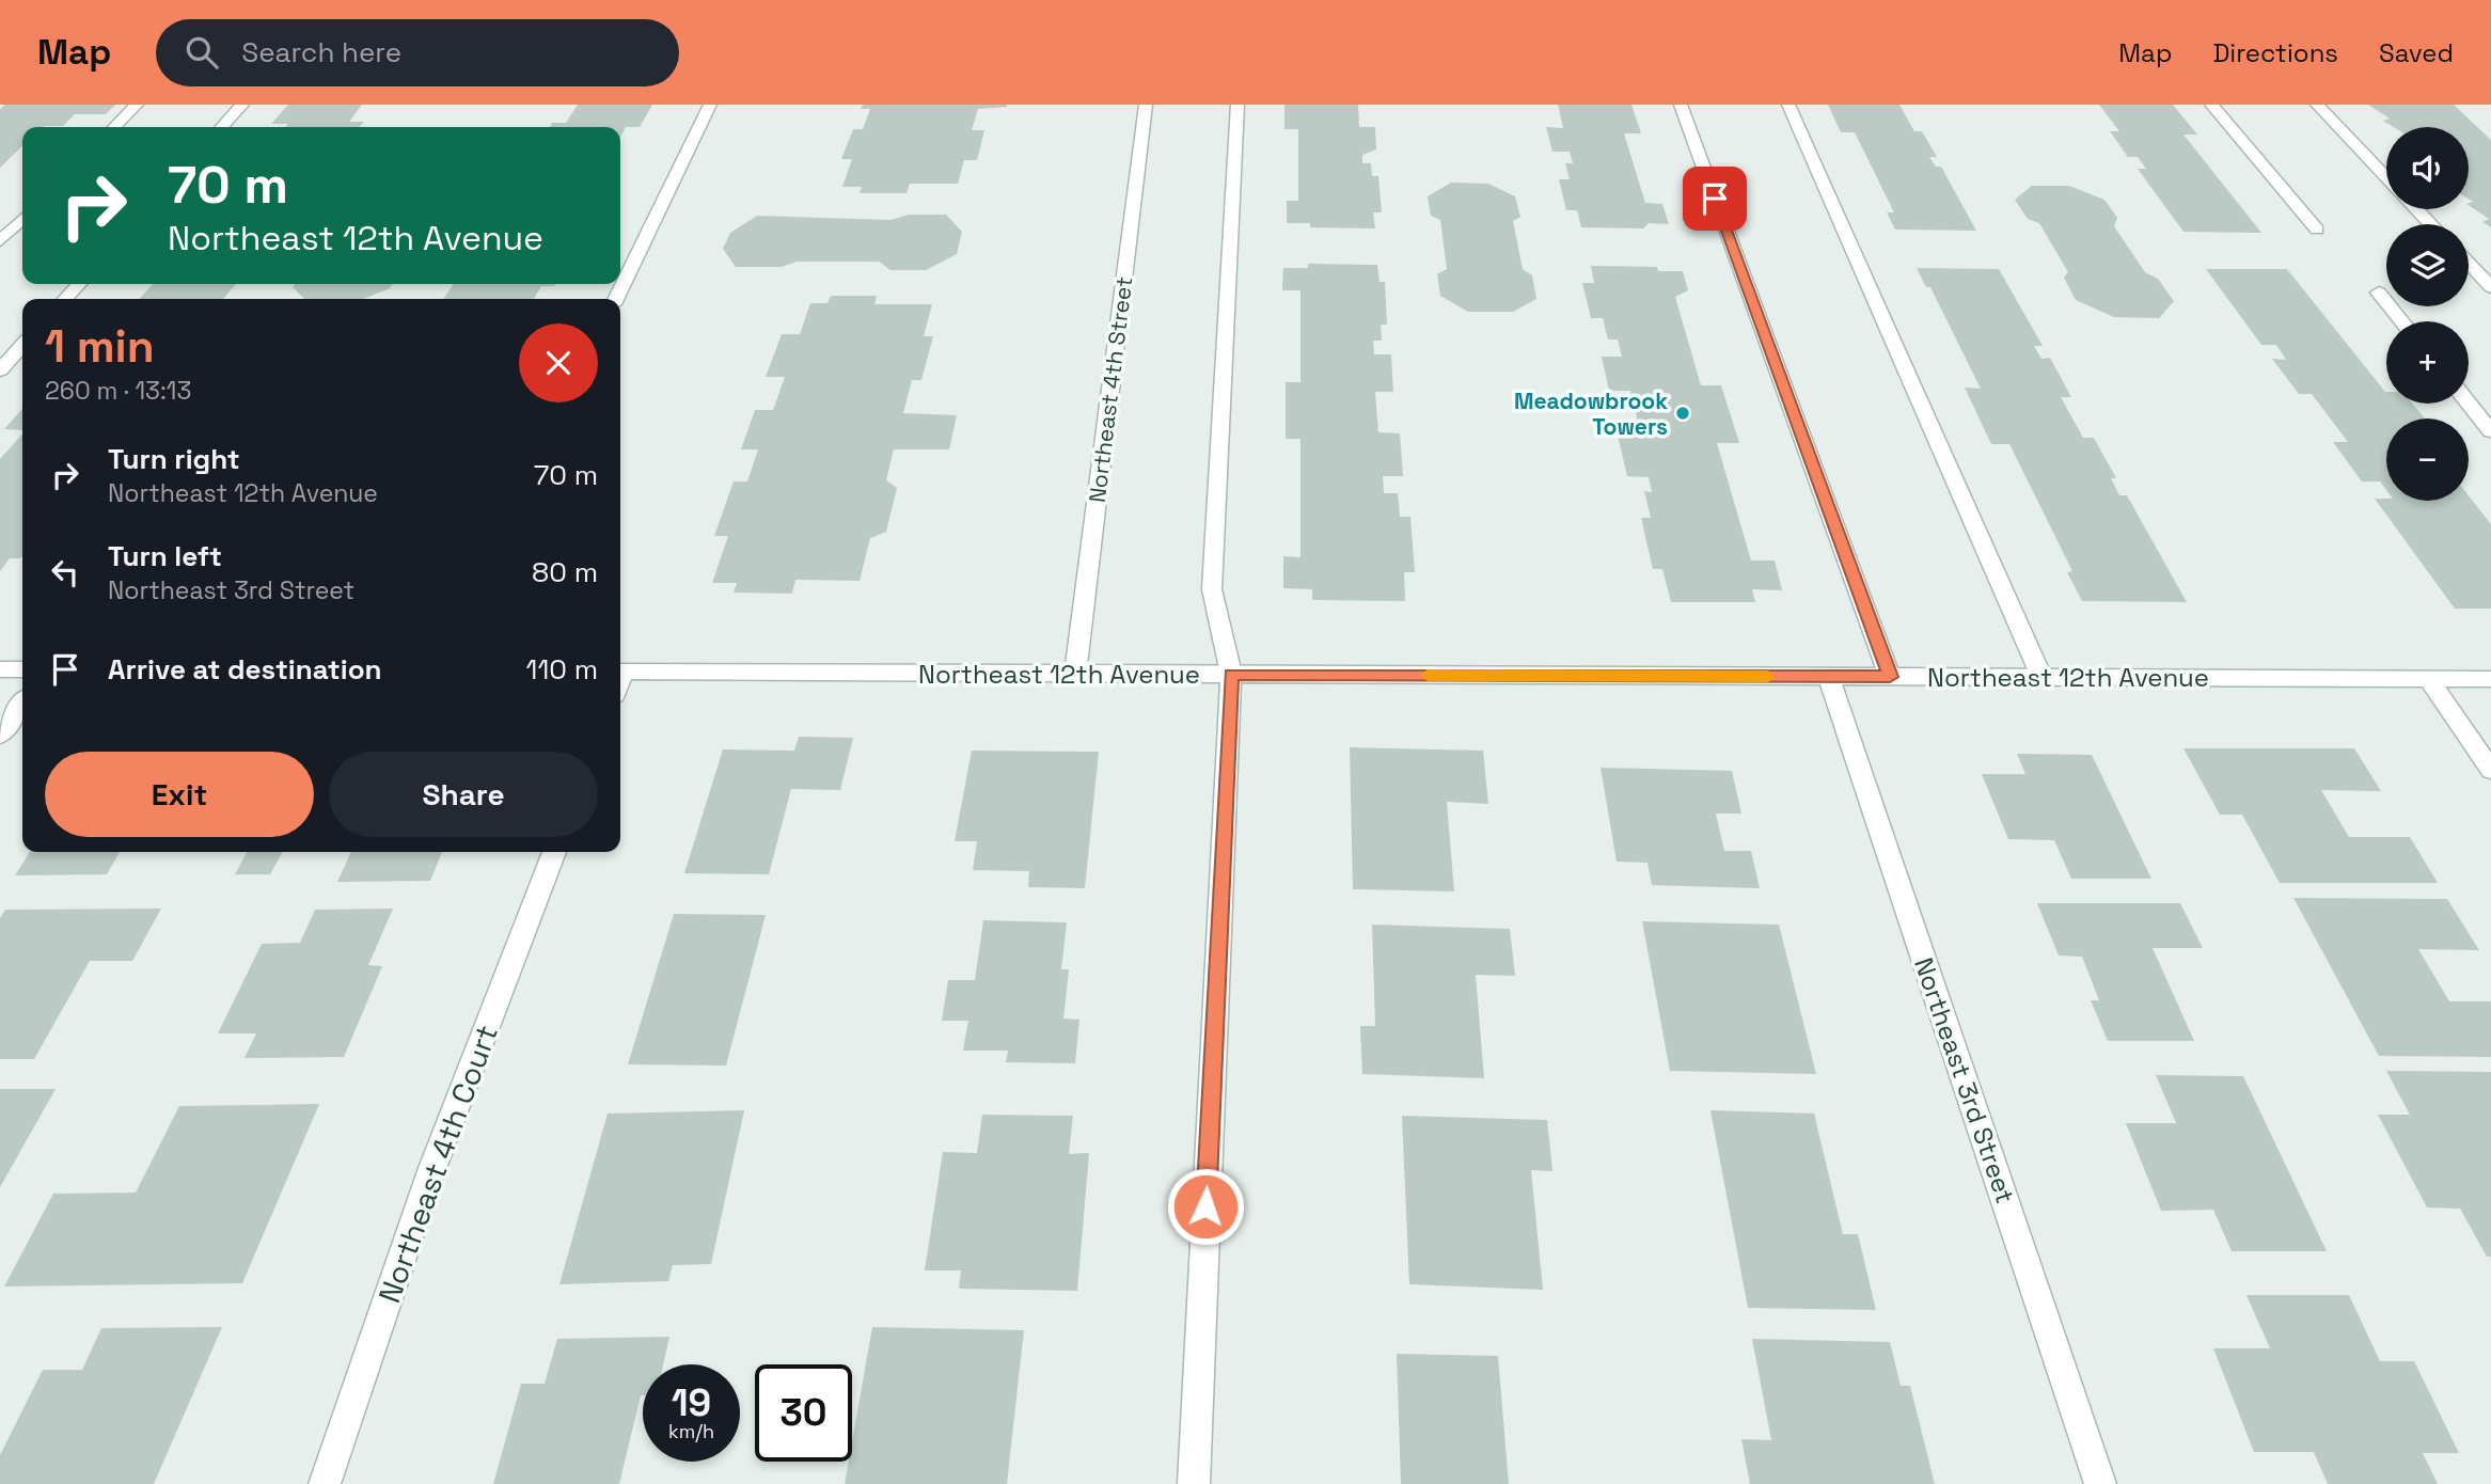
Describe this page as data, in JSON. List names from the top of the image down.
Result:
{
  "streets": {
    "street": [
      "Northeast 4th Street",
      "Northeast 12th Avenue",
      "Northeast 3rd Street",
      "Northeast 4th Court"
    ]
  },
  "crossings": [
    ["Northeast 4th Street", "Northeast 12th Avenue"],
    ["Northeast 12th Avenue", "Northeast 3rd Street"]
  ],
  "places": ["Meadowbrook Towers"],
  "page": {
    "header": "Map",
    "search": "Search here",
    "nav": ["Map", "Directions", "Saved"],
    "map_buttons": ["+", "−"],
    "turn": ["70 m", "Northeast 12th Avenue"],
    "heading": ["1 min", "260 m · 13:13"],
    "list": [
      {
        "name": "Turn right",
        "note": "Northeast 12th Avenue",
        "value": "70 m"
      },
      {
        "name": "Turn left",
        "note": "Northeast 3rd Street",
        "value": "80 m"
      },
      {
        "name": "Arrive at destination",
        "value": "110 m"
      }
    ],
    "buttons": ["Exit", "Share"],
    "speed": "19 km/h",
    "limit": "30"
  }
}
